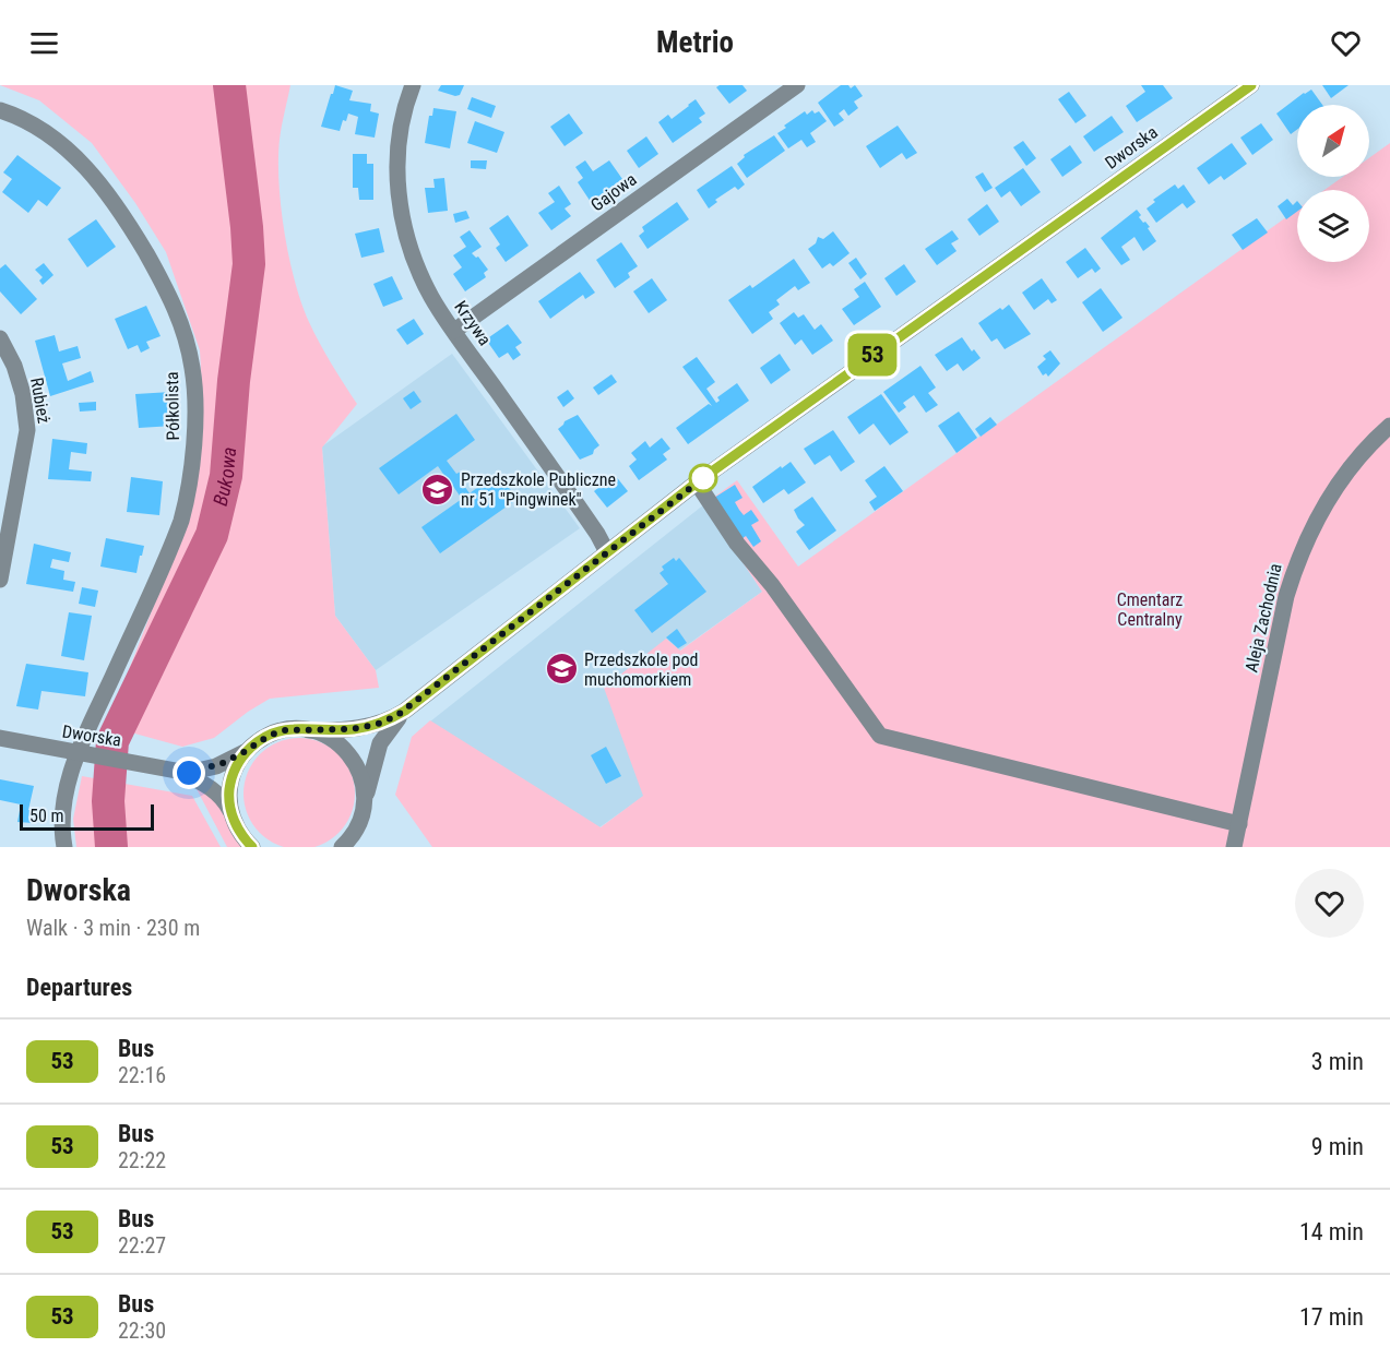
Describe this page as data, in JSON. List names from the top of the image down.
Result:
{
  "streets": {
    "street": [
      "Dworska",
      "Gajowa",
      "Krzywa",
      "Rubież",
      "Półkolista",
      "Aleja Zachodnia"
    ]
  },
  "crossings": [
    ["Dworska", "Krzywa"],
    ["Dworska", "Półkolista"],
    ["Gajowa", "Krzywa"]
  ],
  "water": ["Bukowa"],
  "parks": ["Cmentarz Centralny"],
  "places": {
    "school or university": ["Przedszkole Publiczne nr 51 \"Pingwinek\"", "Przedszkole pod muchomorkiem"]
  },
  "lines": ["bus line 53"],
  "scale_bar": "50 m",
  "north": "top right",
  "page": {
    "header": "Metrio",
    "on_map": "53",
    "scale": "50 m",
    "heading": [
      ["Dworska", "Walk · 3 min · 230 m"],
      "Departures"
    ],
    "list": [
      {
        "mark": "53",
        "name": "Bus",
        "note": "22:16",
        "value": "3 min"
      },
      {
        "mark": "53",
        "name": "Bus",
        "note": "22:22",
        "value": "9 min"
      },
      {
        "mark": "53",
        "name": "Bus",
        "note": "22:27",
        "value": "14 min"
      },
      {
        "mark": "53",
        "name": "Bus",
        "note": "22:30",
        "value": "17 min"
      }
    ]
  }
}
